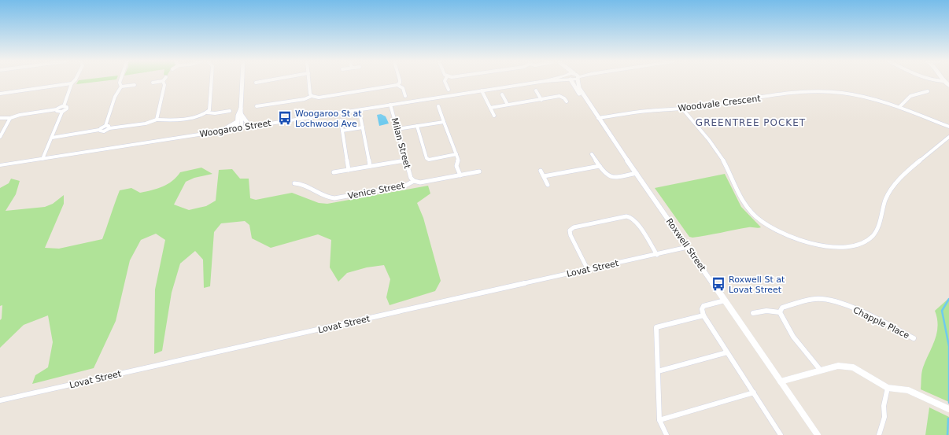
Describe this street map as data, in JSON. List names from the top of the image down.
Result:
{
  "streets": {
    "main road": ["Woogaroo Street"],
    "street": [
      "Woodvale Crescent",
      "Milan Street",
      "Venice Street",
      "Roxwell Street",
      "Lovat Street",
      "Chapple Place"
    ]
  },
  "crossings": [
    ["Woodvale Crescent", "Roxwell Street"],
    ["Woogaroo Street", "Milan Street"],
    ["Milan Street", "Venice Street"],
    ["Roxwell Street", "Lovat Street"]
  ],
  "districts": ["GREENTREE POCKET"],
  "places": {
    "bus stop": ["Woogaroo St at Lochwood Ave", "Roxwell St at Lovat Street"]
  }
}
